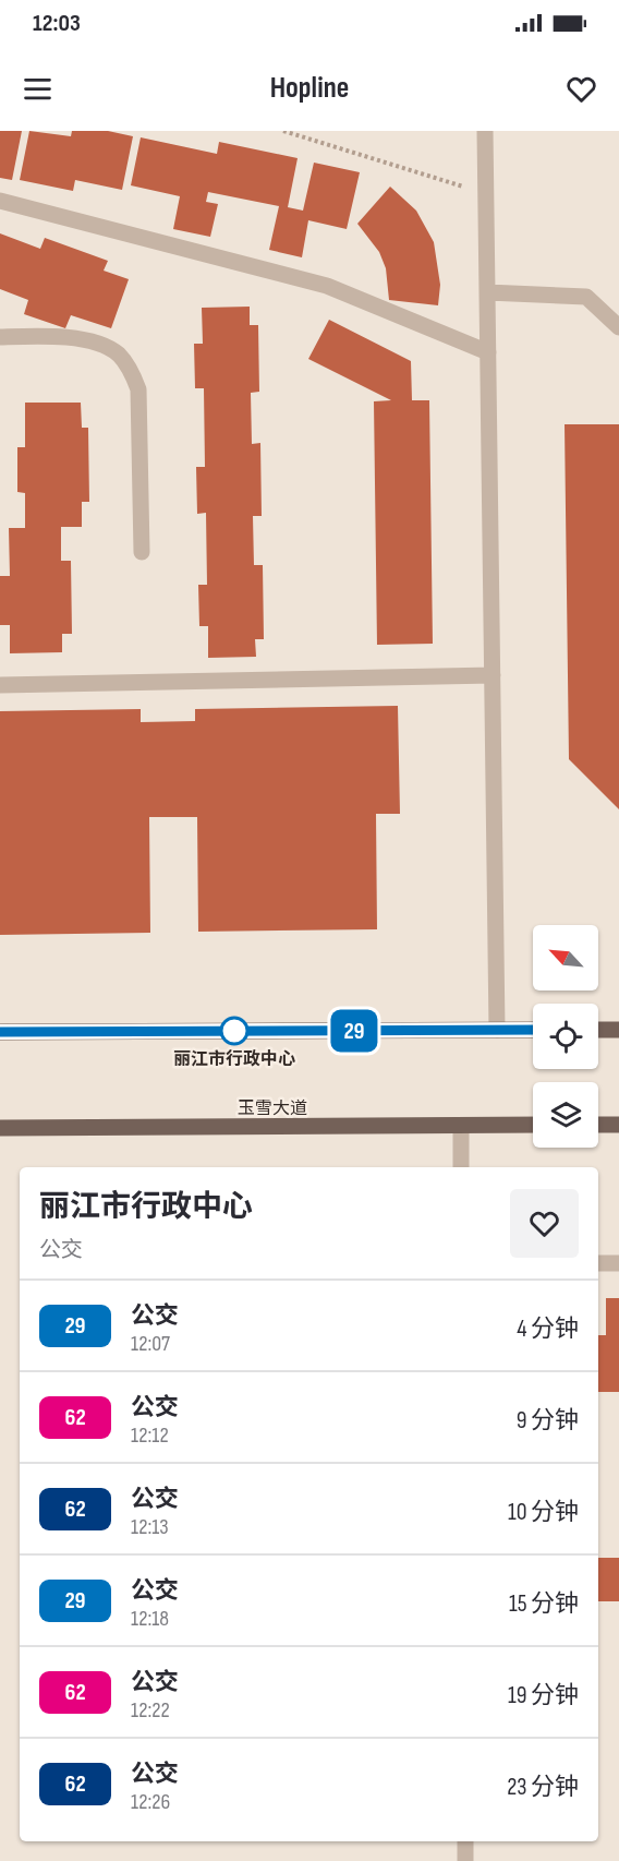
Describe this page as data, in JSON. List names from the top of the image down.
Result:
{
  "streets": {
    "main road": ["玉雪大道"]
  },
  "places": ["丽江市行政中心"],
  "lines": ["bus line 29"],
  "north": "top left",
  "page": {
    "status": "12:03",
    "header": "Hopline",
    "on_map": "29",
    "heading": ["丽江市行政中心", "公交"],
    "list": [
      {
        "mark": "29",
        "name": "公交",
        "note": "12:07",
        "value": "4 分钟"
      },
      {
        "mark": "62",
        "name": "公交",
        "note": "12:12",
        "value": "9 分钟"
      },
      {
        "mark": "62",
        "name": "公交",
        "note": "12:13",
        "value": "10 分钟"
      },
      {
        "mark": "29",
        "name": "公交",
        "note": "12:18",
        "value": "15 分钟"
      },
      {
        "mark": "62",
        "name": "公交",
        "note": "12:22",
        "value": "19 分钟"
      },
      {
        "mark": "62",
        "name": "公交",
        "note": "12:26",
        "value": "23 分钟"
      }
    ]
  }
}
